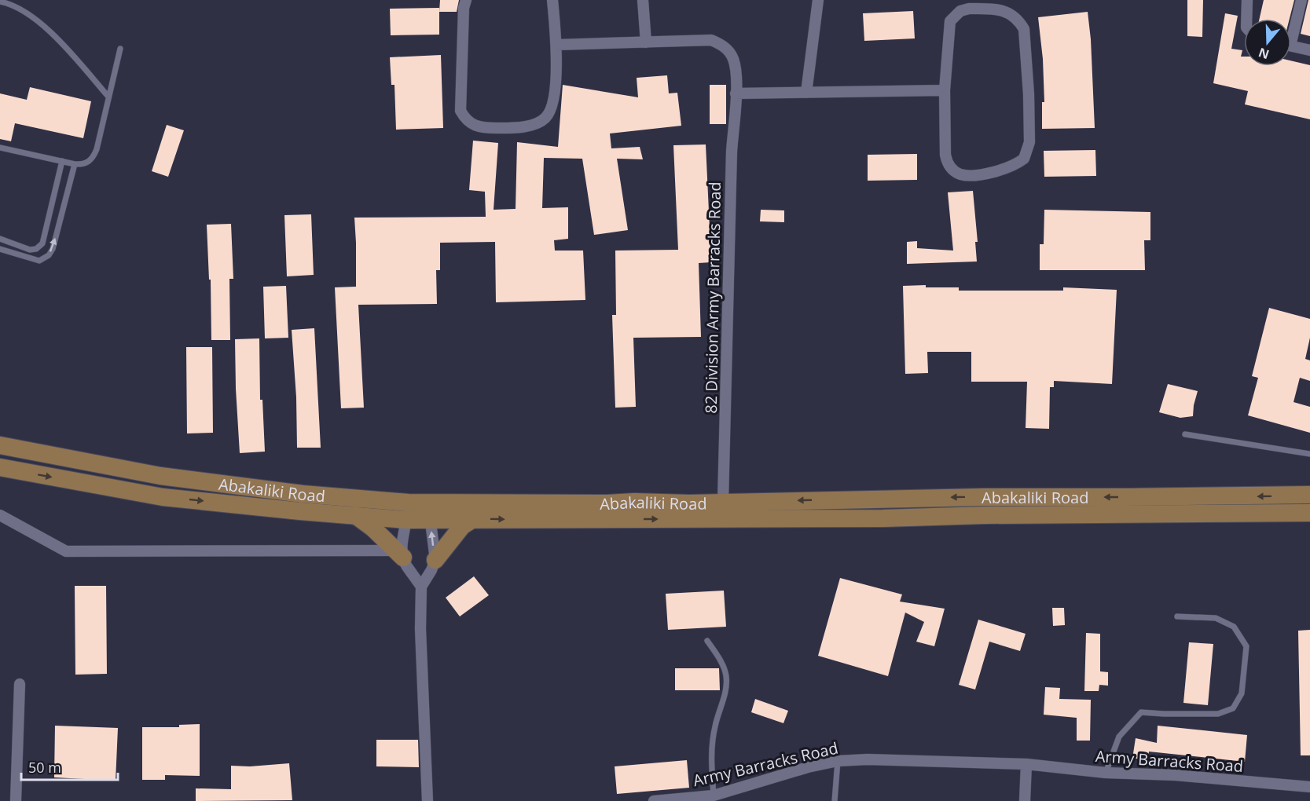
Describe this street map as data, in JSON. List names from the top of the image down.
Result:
{
  "streets": {
    "main road": ["Abakaliki Road"],
    "street": ["82 Division Army Barracks Road", "Army Barracks Road"]
  },
  "crossings": [
    ["82 Division Army Barracks Road", "Abakaliki Road"]
  ],
  "scale_bar": "50 m",
  "north": "bottom"
}
